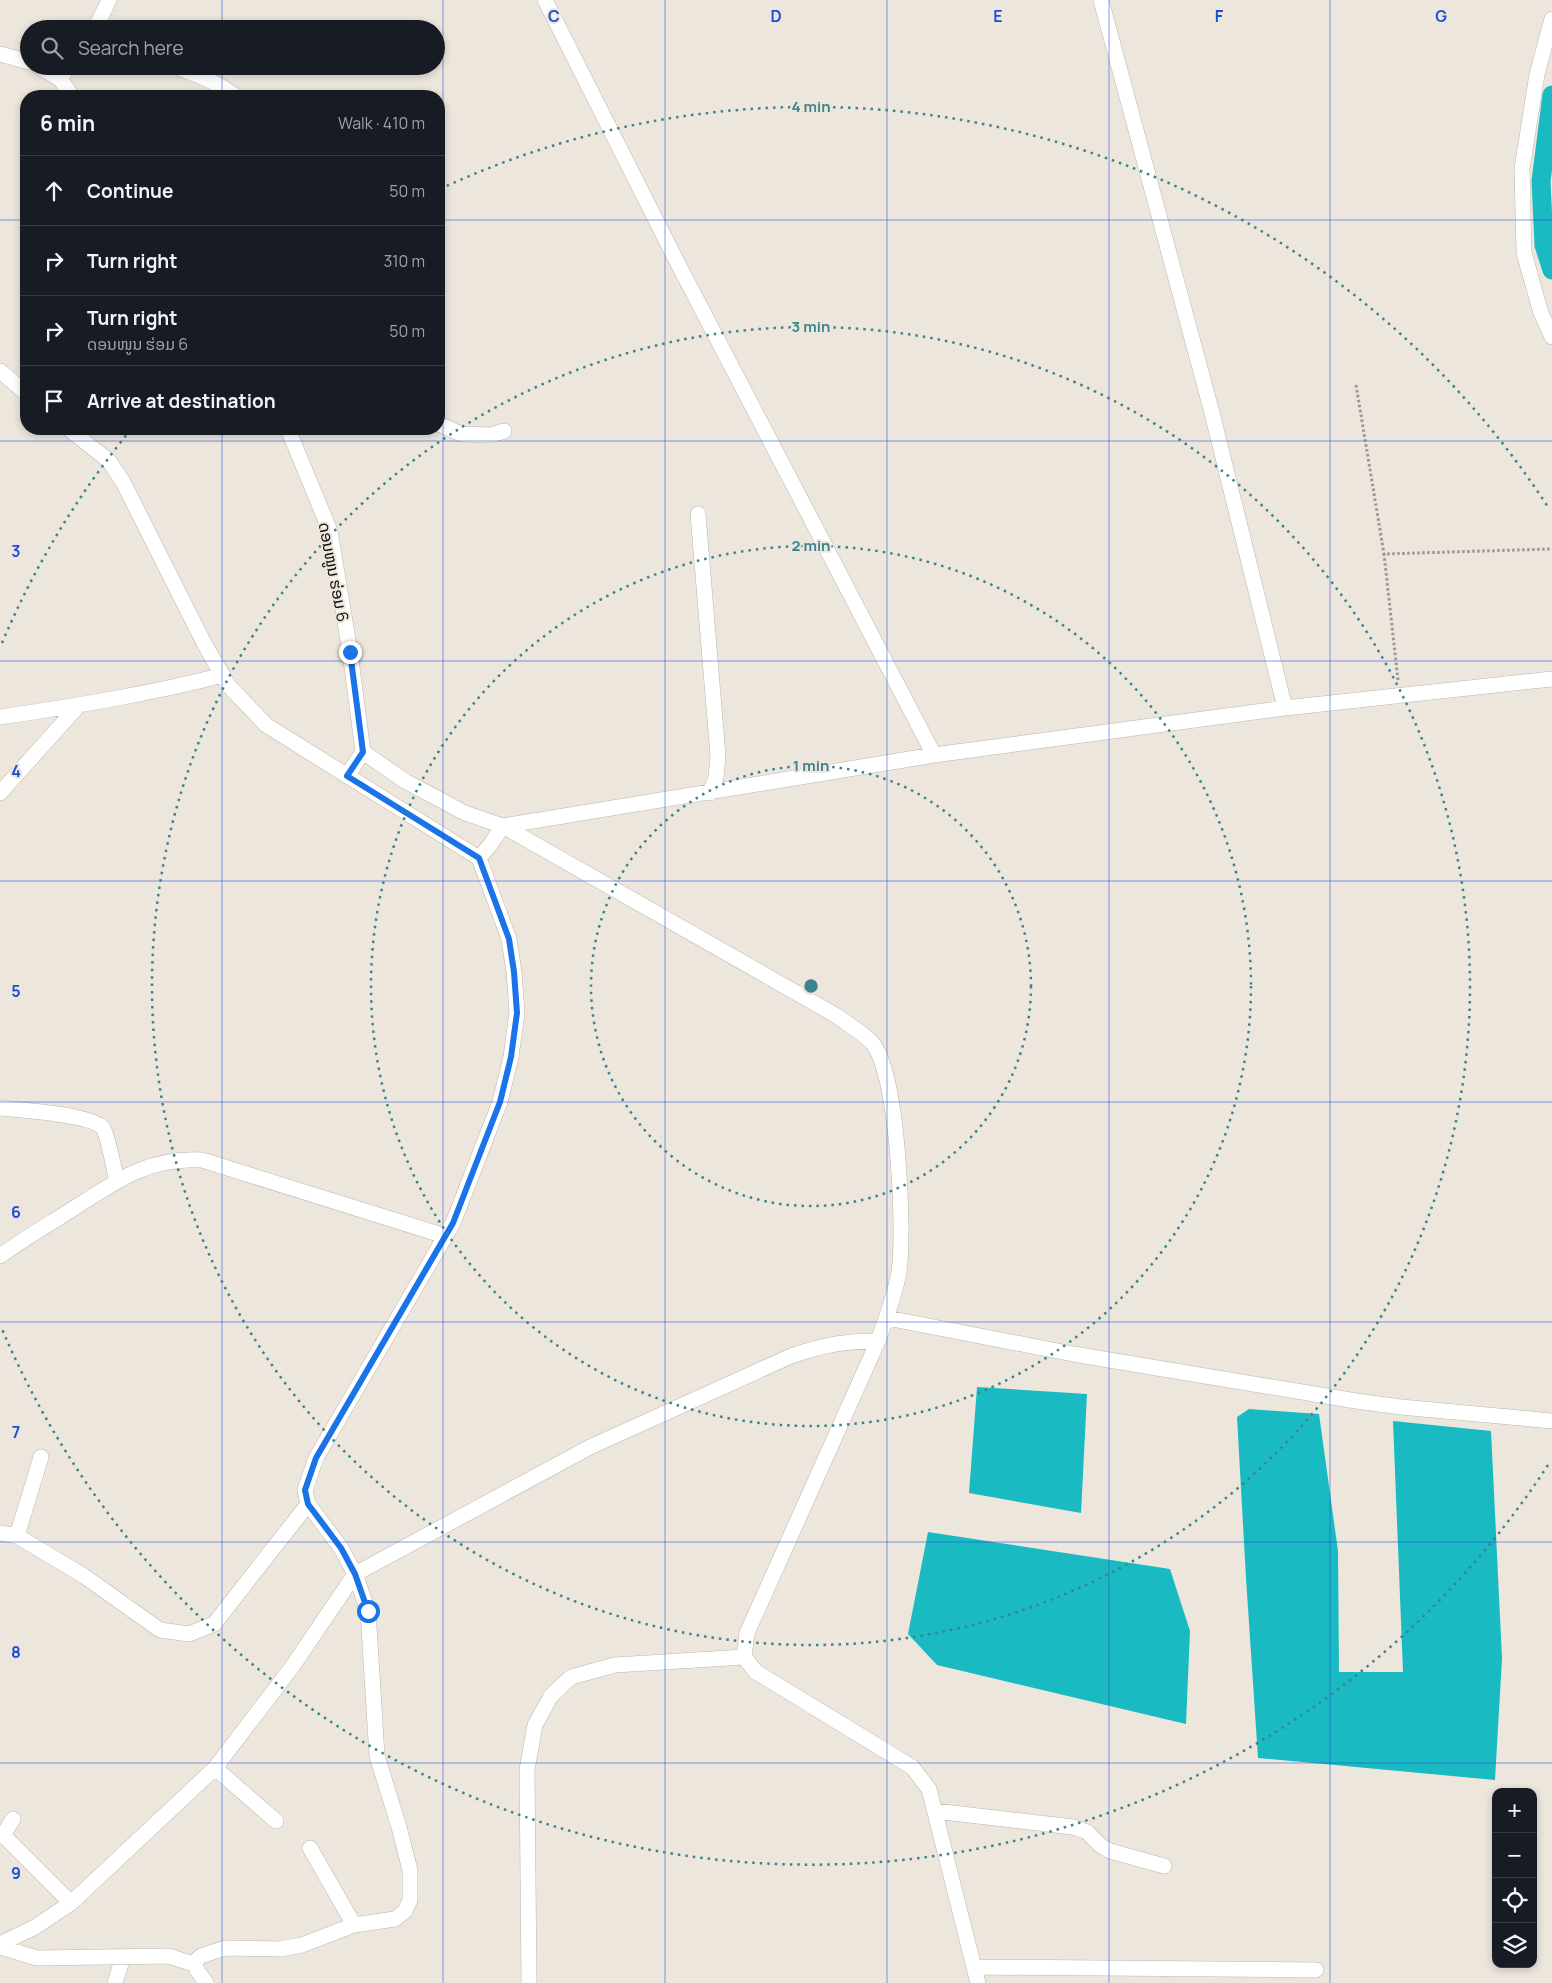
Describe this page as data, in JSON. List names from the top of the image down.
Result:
{
  "streets": {
    "street": ["ດອນໜູນ ຮ່ອມ 6"]
  },
  "page": {
    "search": "Search here",
    "heading": ["6 min", "Walk · 410 m"],
    "list": [
      ["Continue", "50 m"],
      ["Turn right", "310 m"],
      ["Turn right", "ດອນໜູນ ຮ່ອມ 6", "50 m"],
      "Arrive at destination"
    ],
    "map_buttons": ["+", "−"]
  },
  "grid": {
    "columns": [
      "C",
      "D",
      "E",
      "F",
      "G"
    ],
    "rows": [
      "3",
      "4",
      "5",
      "6",
      "7",
      "8",
      "9"
    ]
  },
  "rings": [
    "4 min",
    "3 min",
    "2 min",
    "1 min"
  ]
}
